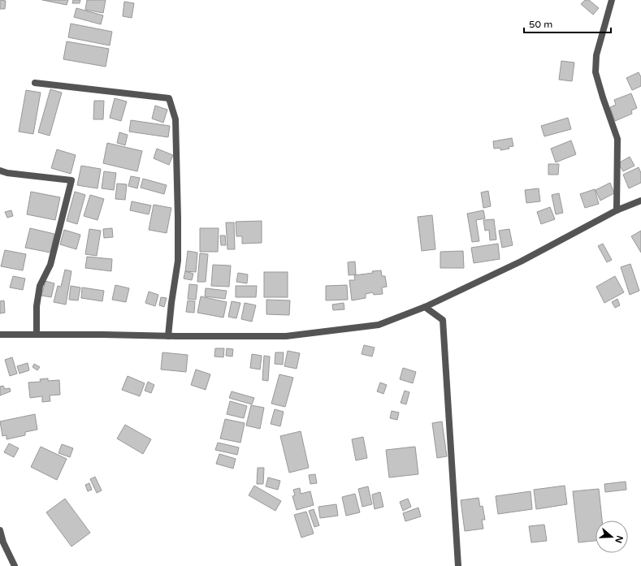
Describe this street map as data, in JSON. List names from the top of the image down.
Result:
{
  "scale_bar": "50 m",
  "north": "right"
}
